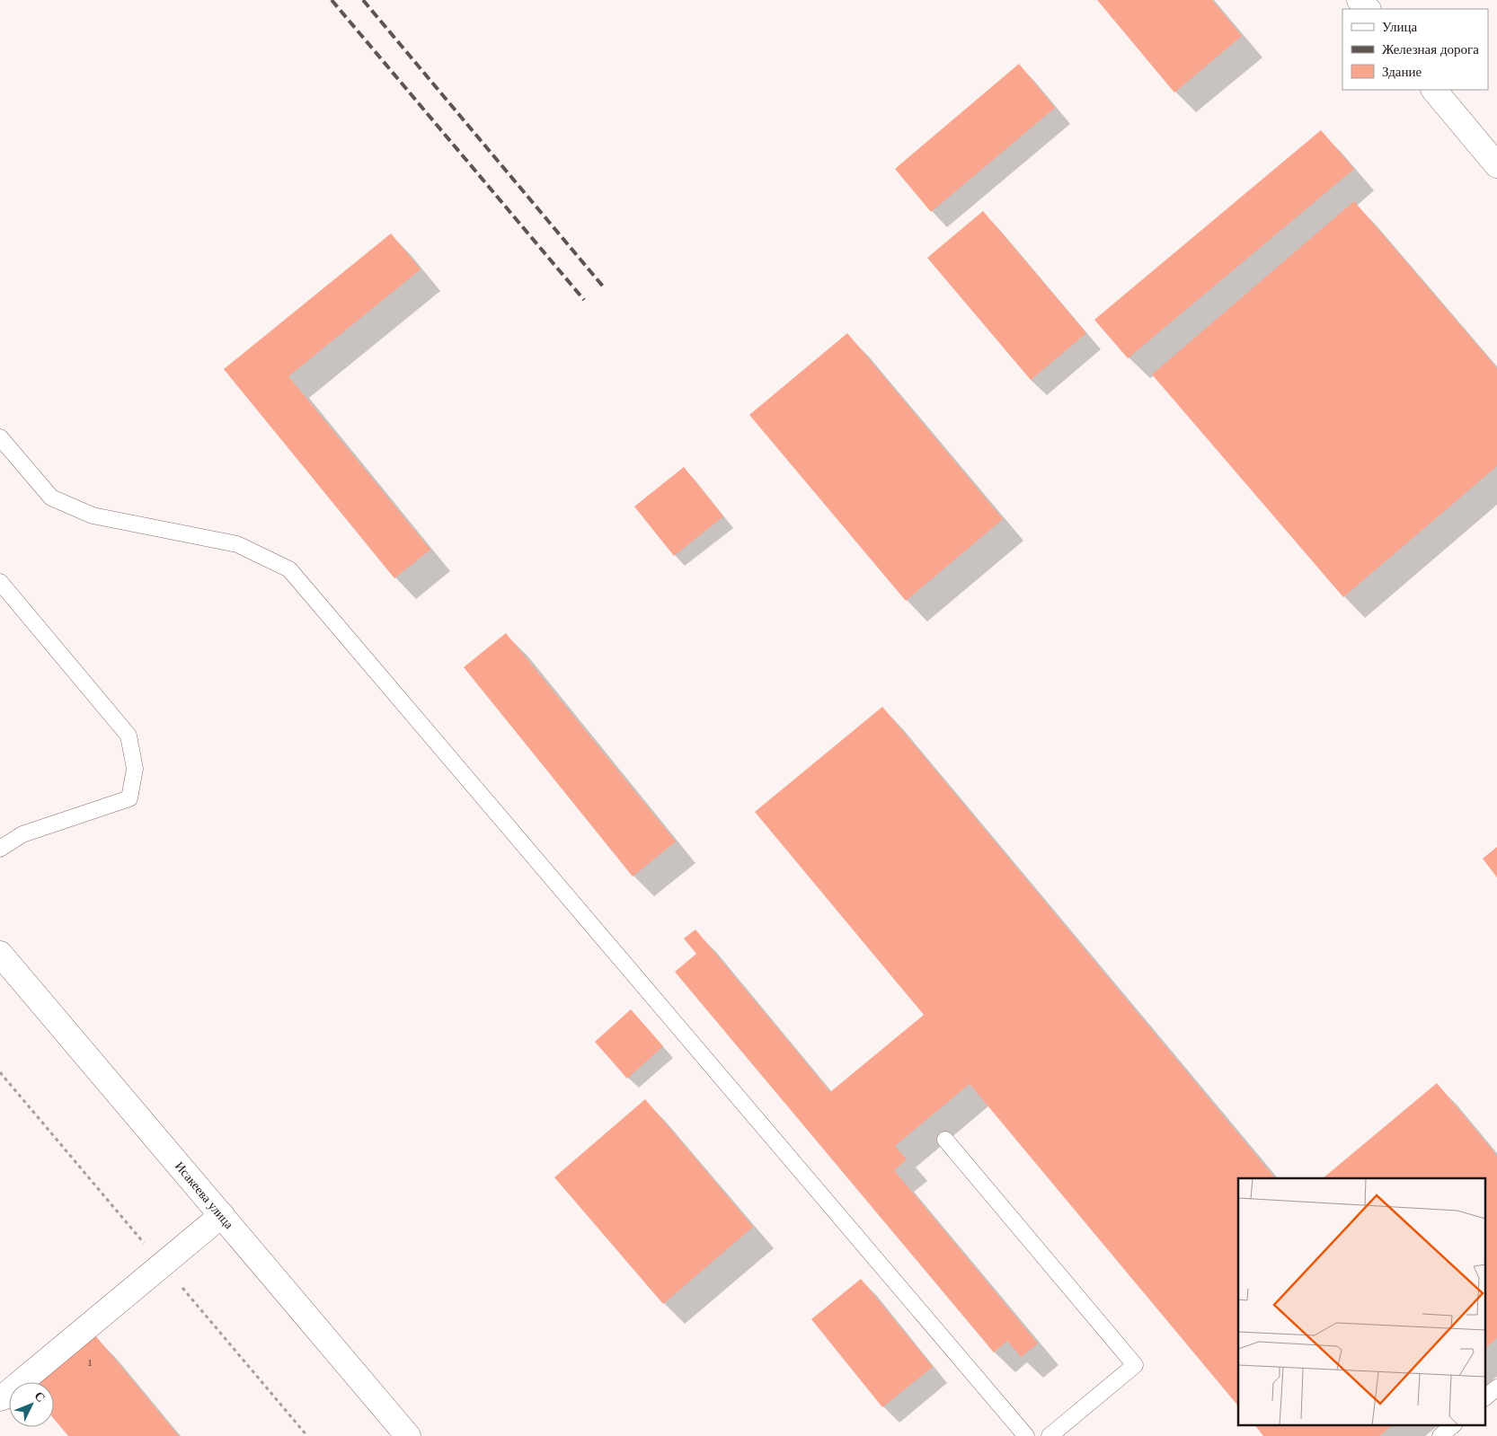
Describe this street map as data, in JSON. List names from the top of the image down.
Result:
{
  "streets": {
    "street": ["Исакеева улица"]
  },
  "house_numbers": ["1"],
  "legend": ["Улица", "Железная дорога", "Здание"],
  "north": "top right"
}
